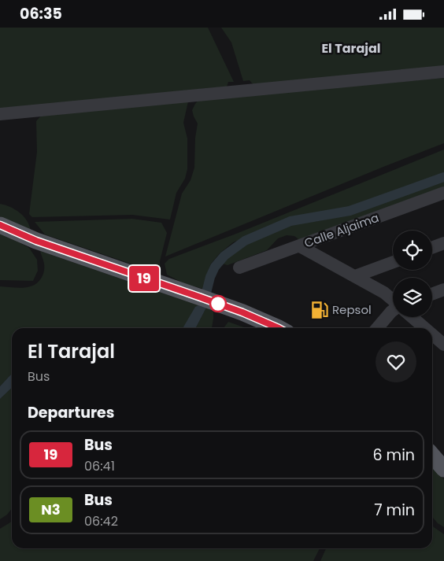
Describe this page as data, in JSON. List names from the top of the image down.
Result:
{
  "streets": {
    "street": ["Calle Aljaima"]
  },
  "districts": ["El Tarajal"],
  "places": {
    "fuel station": ["Repsol"]
  },
  "lines": ["bus line 19"],
  "page": {
    "status": "06:35",
    "on_map": "19",
    "heading": [
      ["El Tarajal", "Bus"],
      "Departures"
    ],
    "list": [
      {
        "mark": "19",
        "name": "Bus",
        "note": "06:41",
        "value": "6 min"
      },
      {
        "mark": "N3",
        "name": "Bus",
        "note": "06:42",
        "value": "7 min"
      }
    ]
  }
}
